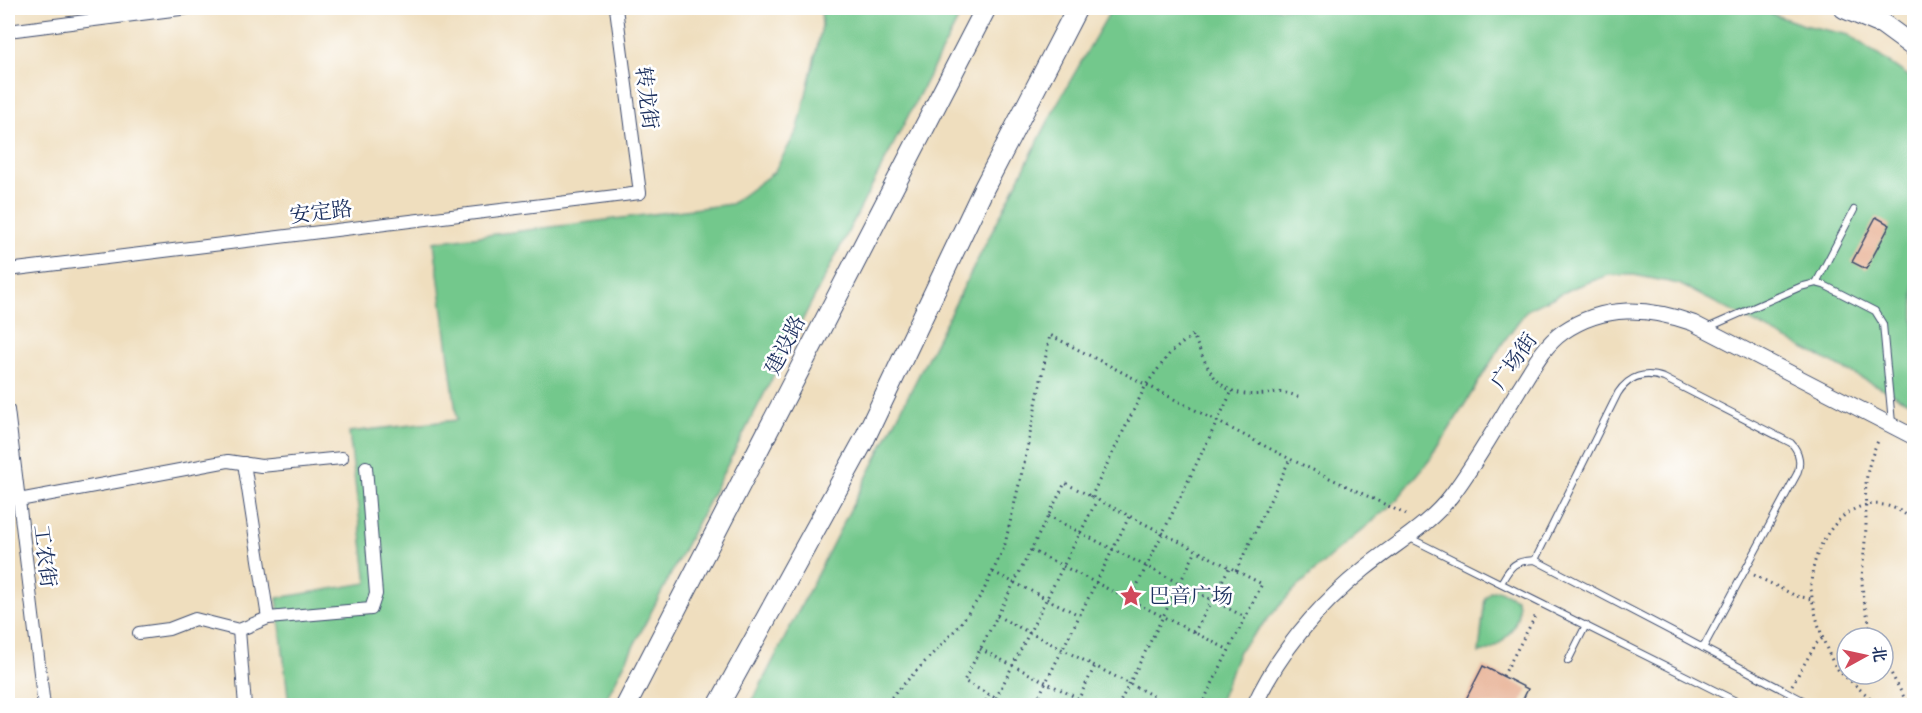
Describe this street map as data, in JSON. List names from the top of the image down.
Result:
{
  "streets": {
    "main road": ["建设路"],
    "street": [
      "转龙街",
      "安定路",
      "广场街",
      "工农街"
    ]
  },
  "crossings": [
    ["转龙街", "安定路"]
  ],
  "places": {
    "place": ["巴音广场"]
  },
  "north": "right"
}
